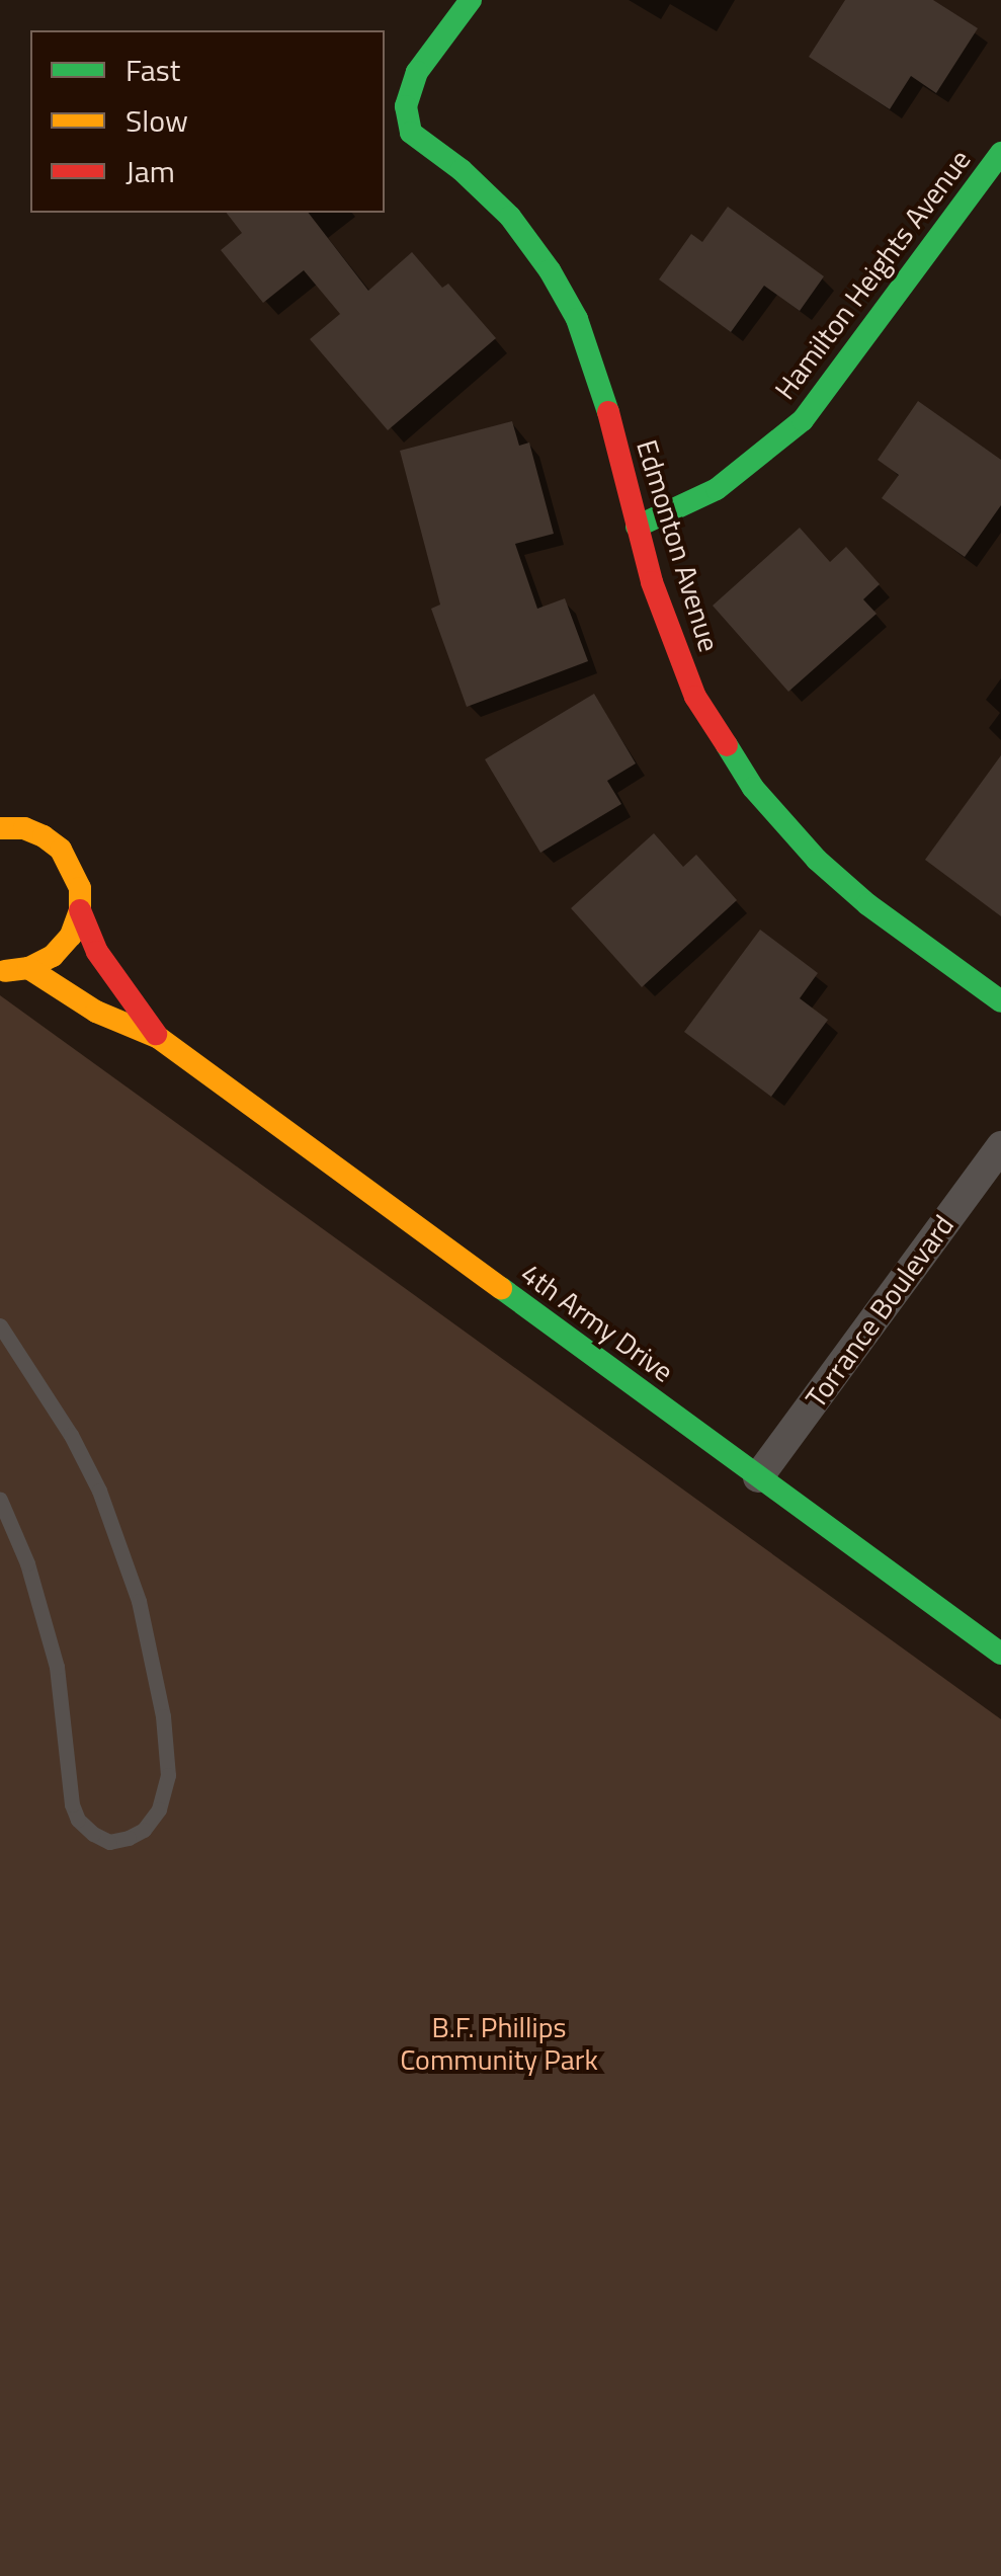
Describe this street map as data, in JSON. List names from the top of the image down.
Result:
{
  "streets": {
    "street": [
      "Hamilton Heights Avenue",
      "Edmonton Avenue",
      "Torrance Boulevard",
      "4th Army Drive"
    ]
  },
  "crossings": [
    ["Hamilton Heights Avenue", "Edmonton Avenue"],
    ["Torrance Boulevard", "4th Army Drive"]
  ],
  "parks": ["B.F. Phillips Community Park"],
  "legend": ["Fast", "Slow", "Jam"]
}
